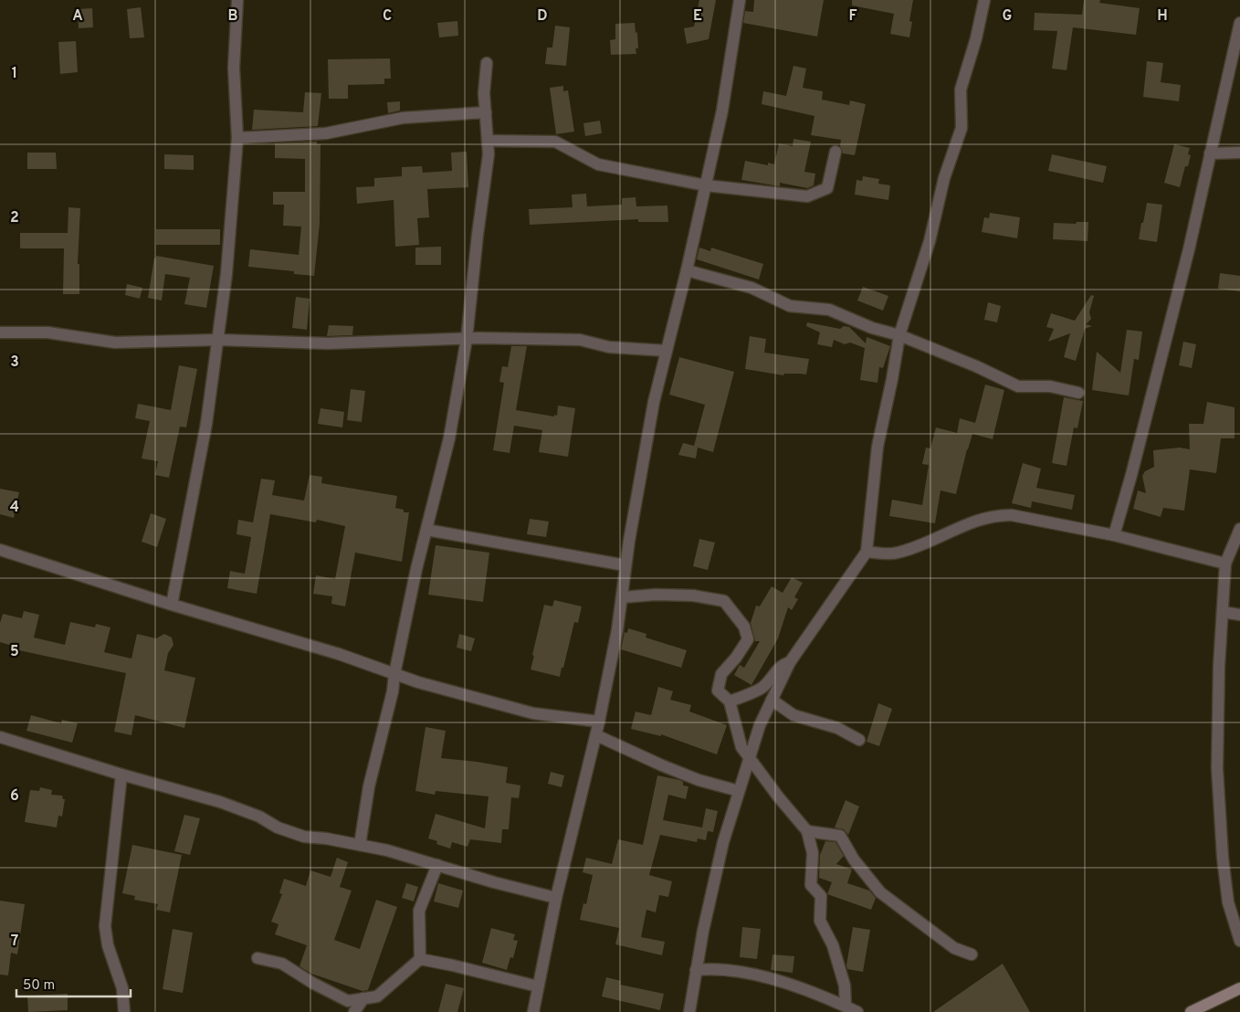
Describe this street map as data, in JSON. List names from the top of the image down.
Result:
{
  "scale_bar": "50 m",
  "grid": {
    "columns": [
      "A",
      "B",
      "C",
      "D",
      "E",
      "F",
      "G",
      "H"
    ],
    "rows": [
      "1",
      "2",
      "3",
      "4",
      "5",
      "6",
      "7"
    ]
  }
}
